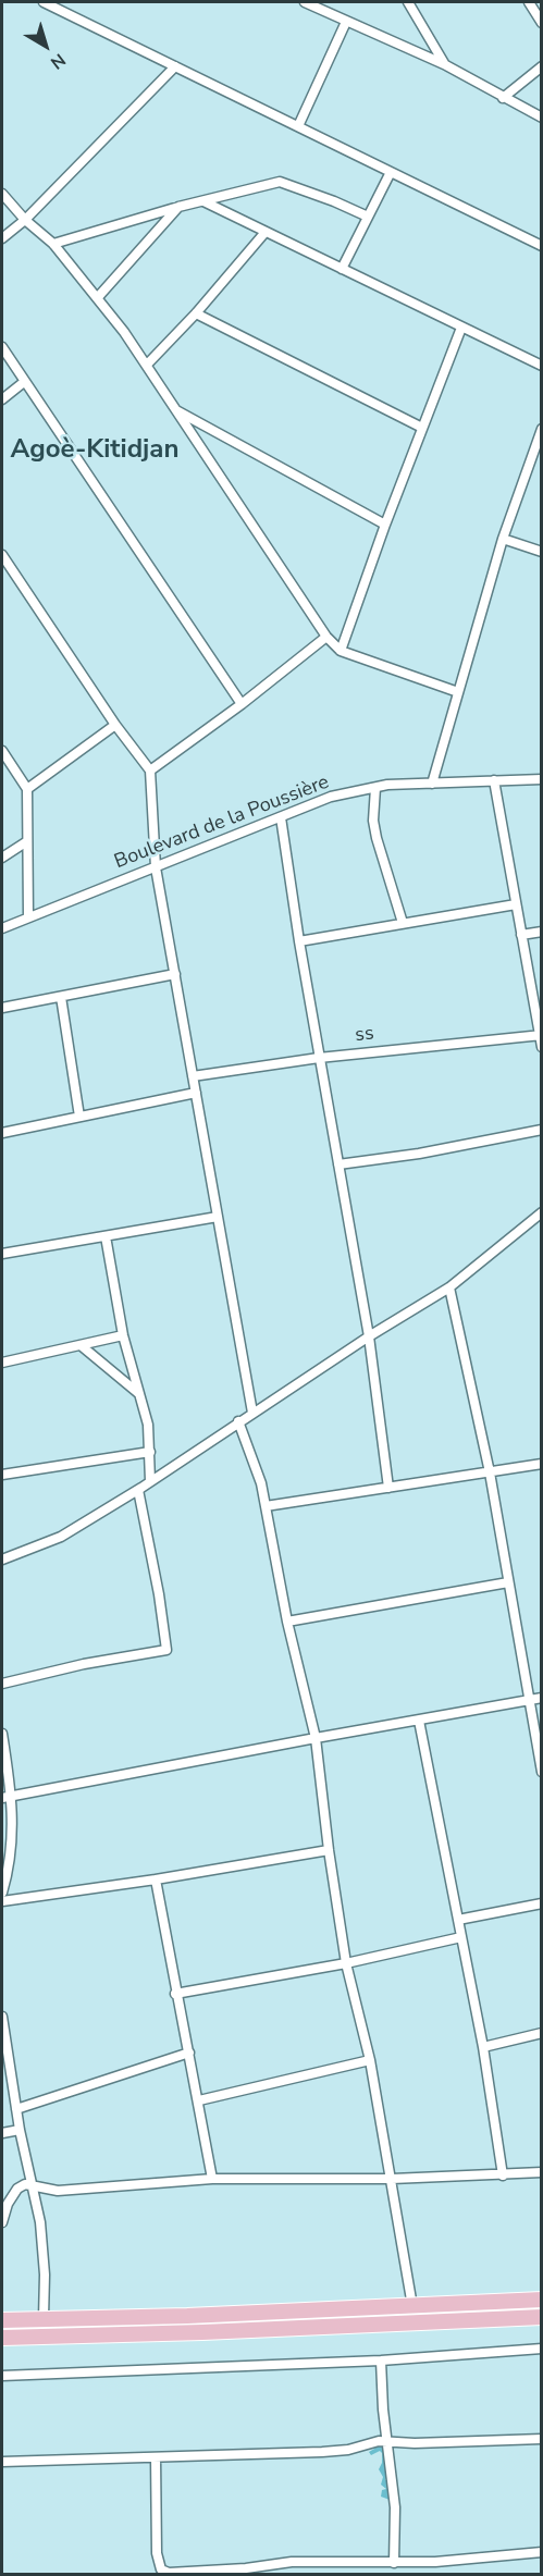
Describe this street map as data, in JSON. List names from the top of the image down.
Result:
{
  "streets": {
    "street": ["Boulevard de la Poussière", "ss"]
  },
  "districts": ["Agoè-Kitidjan"],
  "north": "bottom right"
}
